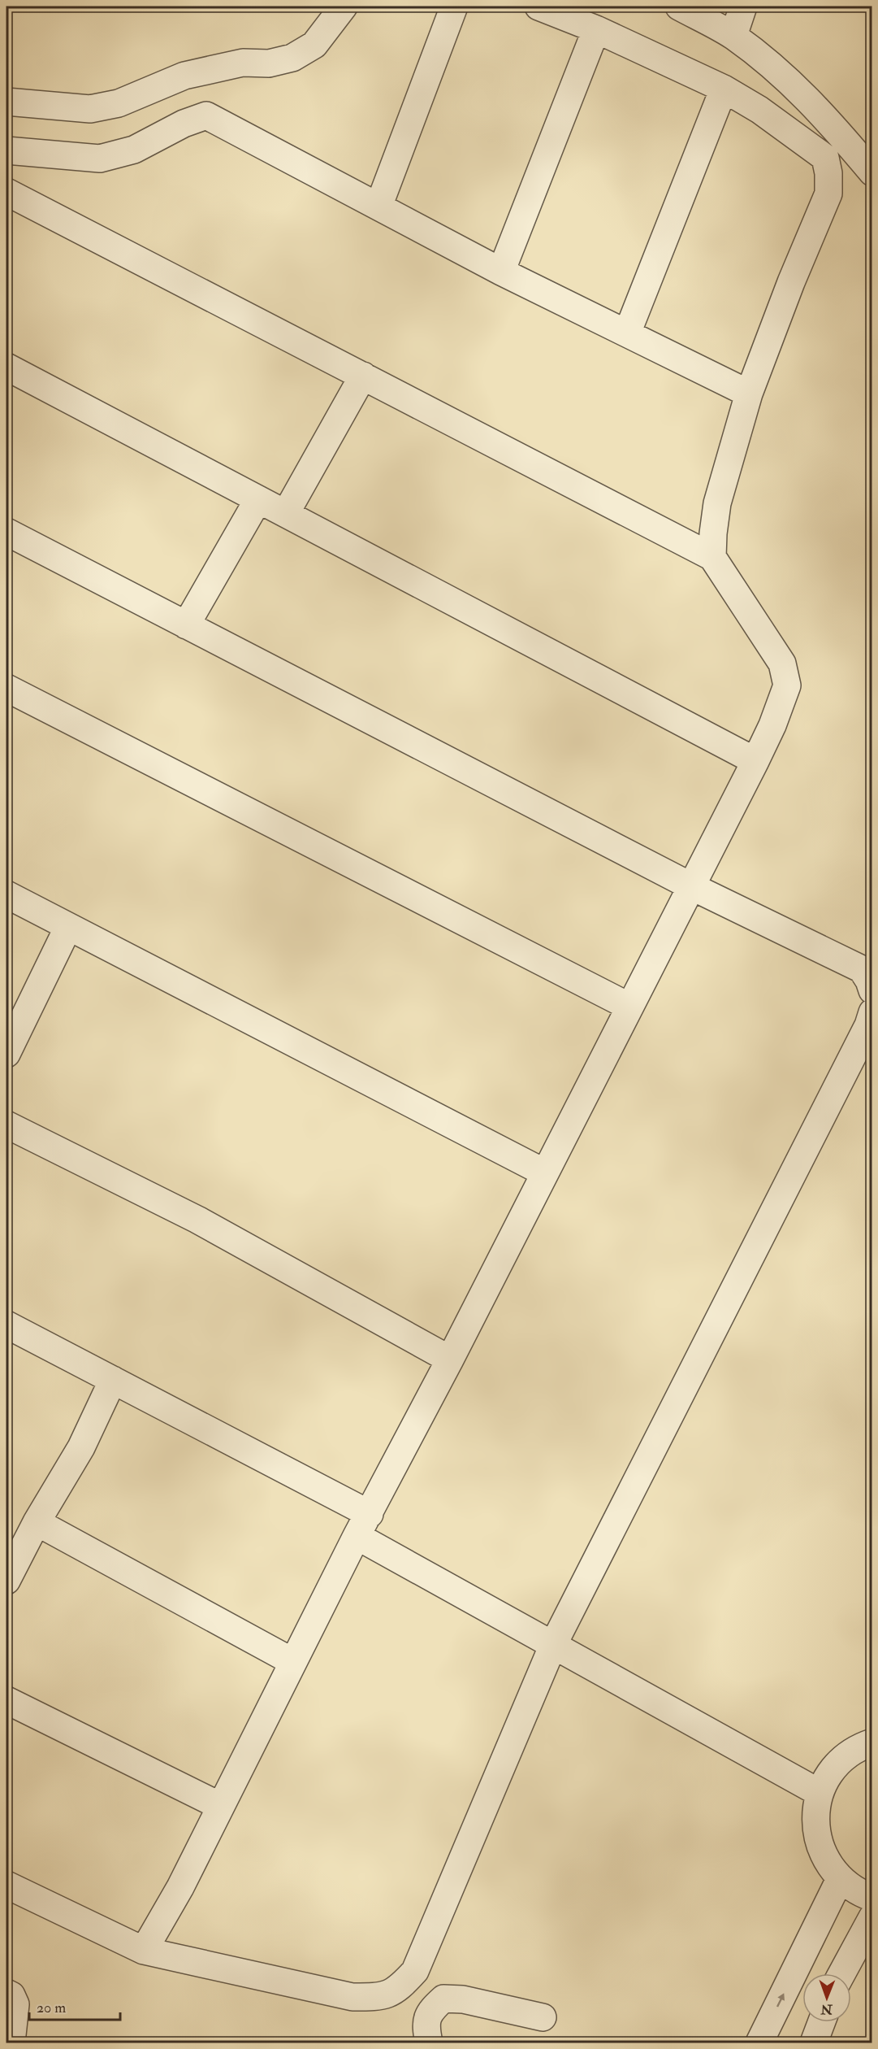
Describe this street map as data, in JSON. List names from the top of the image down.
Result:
{
  "scale_bar": "20 m",
  "north": "bottom"
}
